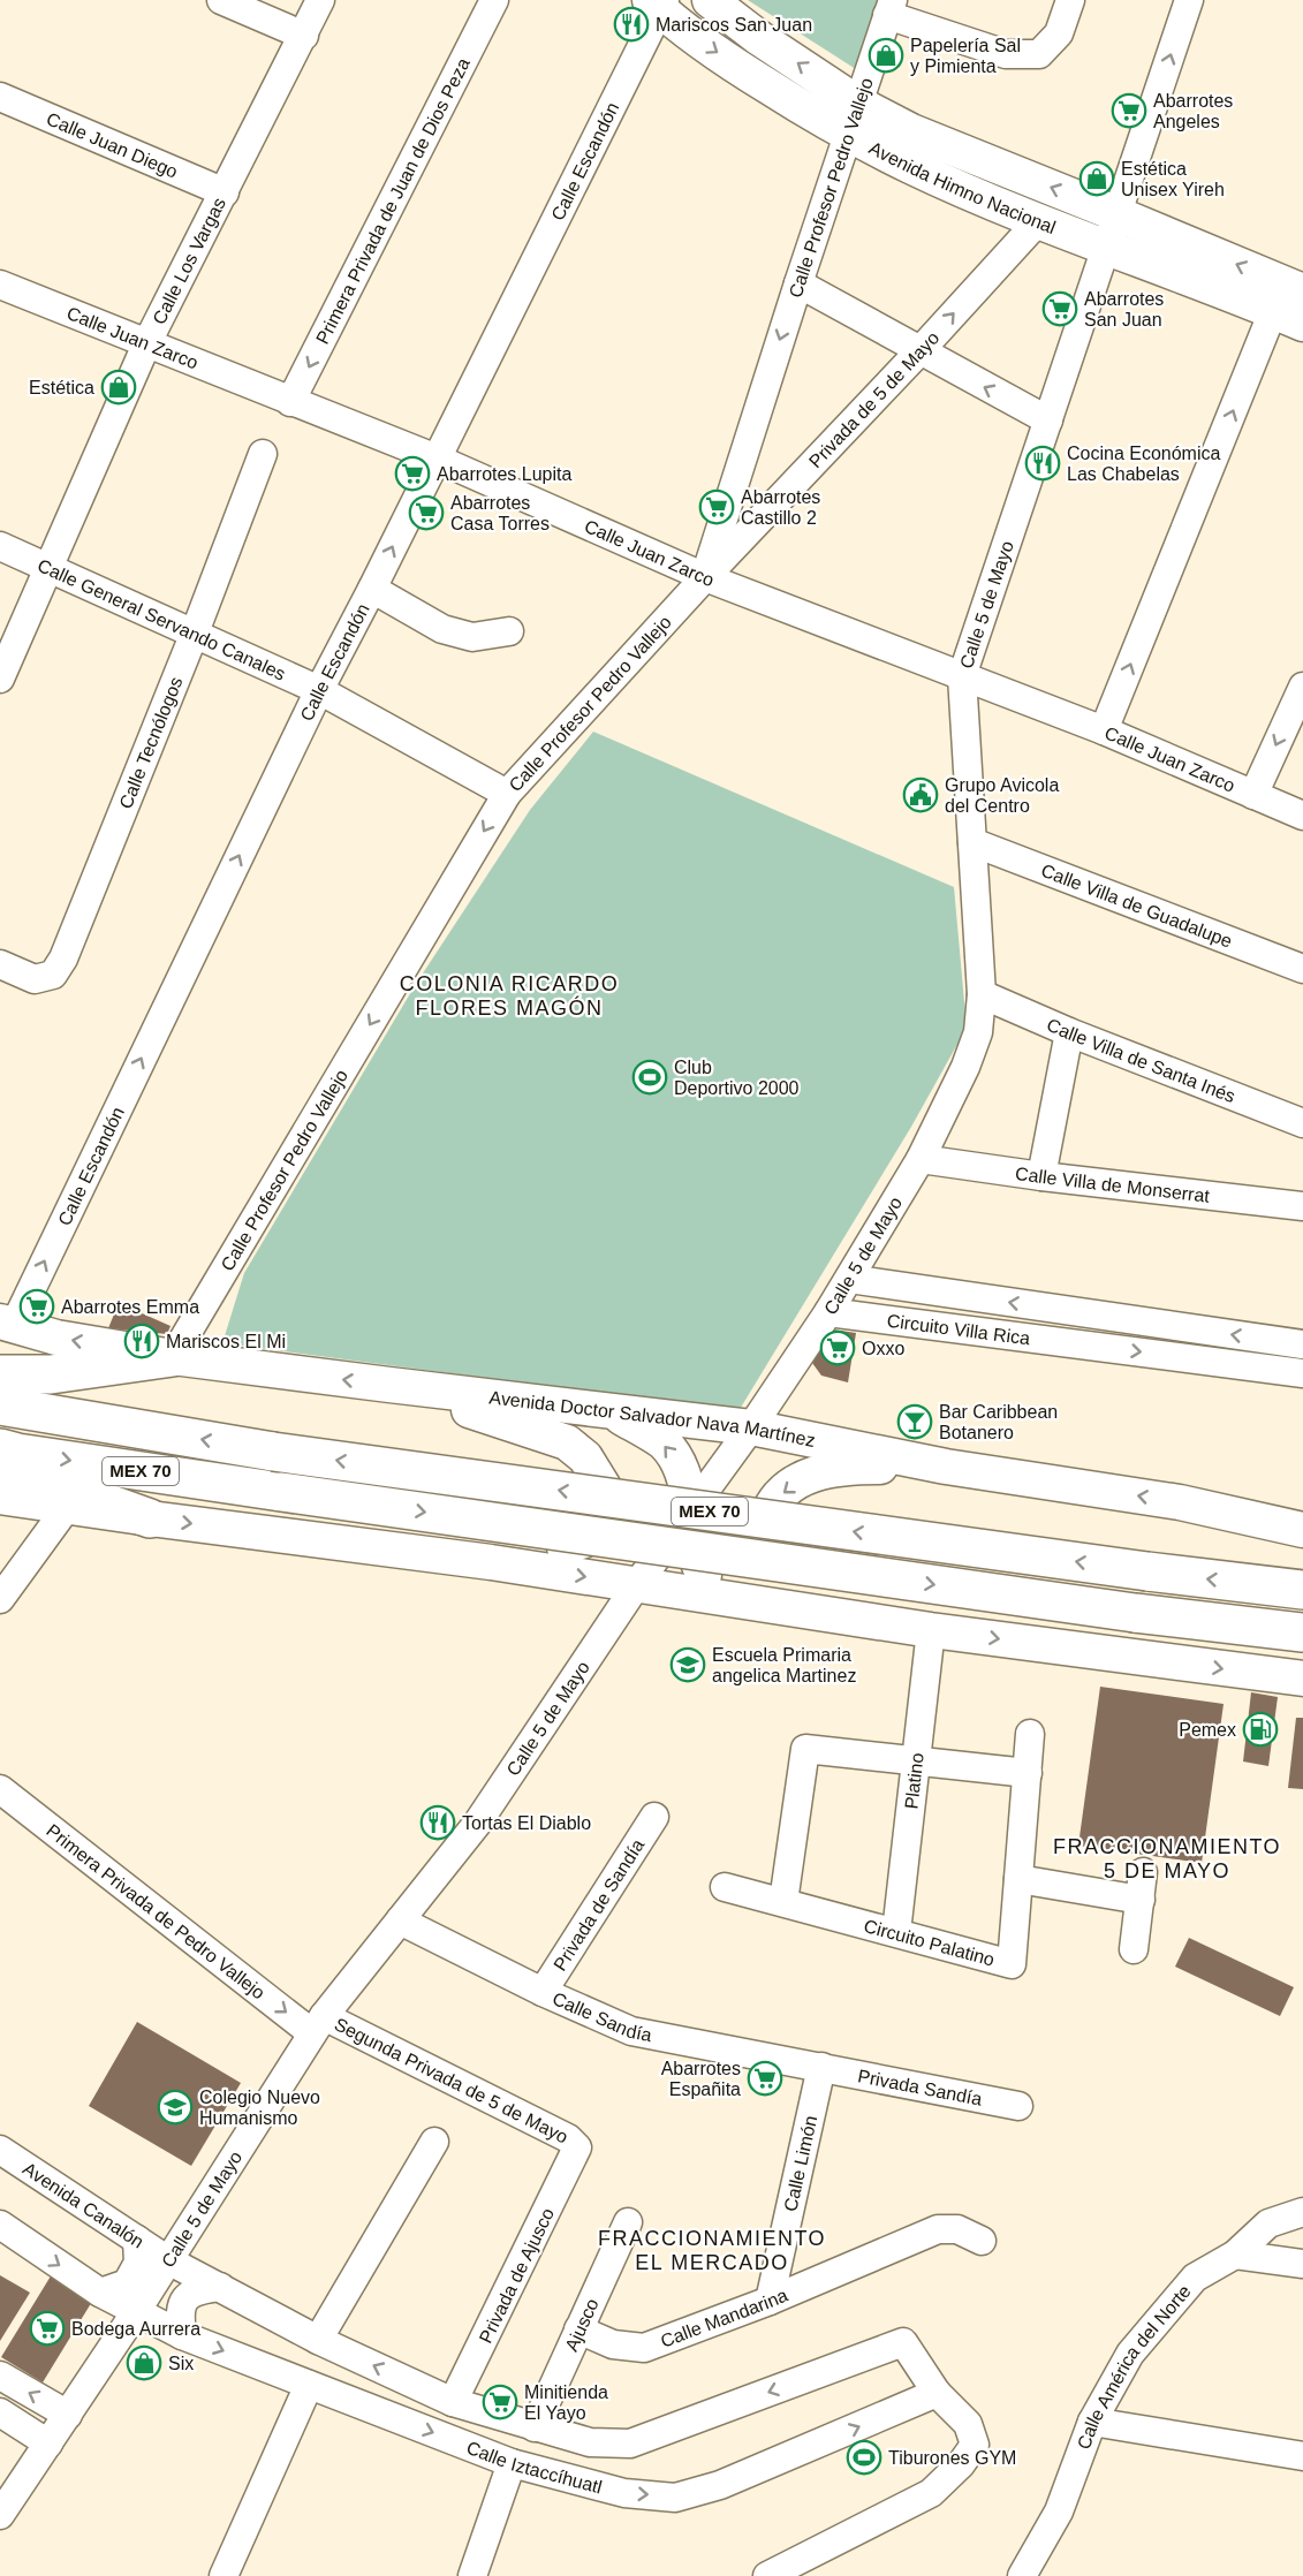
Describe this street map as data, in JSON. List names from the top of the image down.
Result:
{
  "streets": {
    "highway": ["MEX 70"],
    "main road": ["Avenida Himno Nacional", "Avenida Doctor Salvador Nava Martínez"],
    "street": [
      "Calle Juan Diego",
      "Calle Escandón",
      "Calle Profesor Pedro Vallejo",
      "Primera Privada de Juan de Dios Peza",
      "Calle Los Vargas",
      "Calle Juan Zarco",
      "Privada de 5 de Mayo",
      "Calle 5 de Mayo",
      "Calle General Servando Canales",
      "Calle Tecnólogos",
      "Calle Villa de Guadalupe",
      "Calle Villa de Santa Inés",
      "Calle Villa de Monserrat",
      "Circuito Villa Rica",
      "Platino",
      "Privada de Sandía",
      "Primera Privada de Pedro Vallejo",
      "Circuito Palatino",
      "Calle Sandía",
      "Segunda Privada de 5 de Mayo",
      "Privada Sandía",
      "Calle Limón",
      "Avenida Canalón",
      "Privada de Ajusco",
      "Calle Mandarina",
      "Ajusco",
      "Calle América del Norte",
      "Calle Iztaccíhuatl"
    ]
  },
  "crossings": [
    ["Calle Juan Diego", "Calle Los Vargas"],
    ["Calle Escandón", "Avenida Himno Nacional"],
    ["Calle Escandón", "Calle Juan Zarco"],
    ["Calle Escandón", "Calle General Servando Canales"],
    ["Calle Escandón", "Avenida Doctor Salvador Nava Martínez"],
    ["Avenida Himno Nacional", "Calle Profesor Pedro Vallejo"],
    ["Avenida Himno Nacional", "Privada de 5 de Mayo"],
    ["Avenida Himno Nacional", "Calle 5 de Mayo"],
    ["Calle Profesor Pedro Vallejo", "Calle Juan Zarco"],
    ["Calle Profesor Pedro Vallejo", "Privada de 5 de Mayo"],
    ["Calle Profesor Pedro Vallejo", "Calle General Servando Canales"],
    ["Calle Profesor Pedro Vallejo", "Avenida Doctor Salvador Nava Martínez"],
    ["Primera Privada de Juan de Dios Peza", "Calle Juan Zarco"],
    ["Calle Los Vargas", "Calle Juan Zarco"],
    ["Calle Los Vargas", "Calle General Servando Canales"],
    ["Calle Juan Zarco", "Privada de 5 de Mayo"],
    ["Calle Juan Zarco", "Calle 5 de Mayo"],
    ["Calle 5 de Mayo", "Calle Villa de Guadalupe"],
    ["Calle 5 de Mayo", "Calle Villa de Santa Inés"],
    ["Calle 5 de Mayo", "Calle Villa de Monserrat"],
    ["Calle 5 de Mayo", "Circuito Villa Rica"],
    ["Calle 5 de Mayo", "Avenida Doctor Salvador Nava Martínez"],
    ["Calle 5 de Mayo", "Primera Privada de Pedro Vallejo"],
    ["Calle 5 de Mayo", "Calle Sandía"],
    ["Calle 5 de Mayo", "Segunda Privada de 5 de Mayo"],
    ["Calle 5 de Mayo", "Avenida Canalón"],
    ["Calle 5 de Mayo", "Calle Iztaccíhuatl"],
    ["Calle General Servando Canales", "Calle Tecnólogos"],
    ["Platino", "Circuito Palatino"],
    ["Privada de Sandía", "Calle Sandía"],
    ["Primera Privada de Pedro Vallejo", "Segunda Privada de 5 de Mayo"],
    ["Calle Sandía", "Privada Sandía"],
    ["Calle Sandía", "Calle Limón"],
    ["Segunda Privada de 5 de Mayo", "Privada de Ajusco"],
    ["Privada Sandía", "Calle Limón"],
    ["Calle Limón", "Calle Mandarina"],
    ["Avenida Canalón", "Calle Iztaccíhuatl"],
    ["Privada de Ajusco", "Calle Iztaccíhuatl"],
    ["Calle Mandarina", "Ajusco"],
    ["Ajusco", "Calle Iztaccíhuatl"]
  ],
  "one_way": [
    "Calle Escandón",
    "Calle Profesor Pedro Vallejo",
    "Primera Privada de Juan de Dios Peza",
    "Privada de 5 de Mayo",
    "Primera Privada de Pedro Vallejo"
  ],
  "districts": ["COLONIA RICARDO FLORES MAGÓN", "FRACCIONAMIENTO 5 DE MAYO", "FRACCIONAMIENTO EL MERCADO"],
  "places": {
    "restaurant": [
      "Mariscos San Juan",
      "Cocina Económica Las Chabelas",
      "Mariscos El Mi",
      "Tortas El Diablo"
    ],
    "shop": [
      "Papelería Sal y Pimienta",
      "Estética Unisex Yireh",
      "Estética",
      "Six"
    ],
    "supermarket": [
      "Abarrotes Angeles",
      "Abarrotes San Juan",
      "Abarrotes Lupita",
      "Abarrotes Castillo 2",
      "Abarrotes Casa Torres",
      "Abarrotes Emma",
      "Oxxo",
      "Abarrotes Españita",
      "Bodega Aurrera",
      "Minitienda El Yayo"
    ],
    "public building": ["Grupo Avicola del Centro"],
    "sports": ["Club Deportivo 2000", "Tiburones GYM"],
    "bar": ["Bar Caribbean Botanero"],
    "school or university": ["Escuela Primaria angelica Martinez", "Colegio Nuevo Humanismo"],
    "fuel station": ["Pemex"]
  }
}
